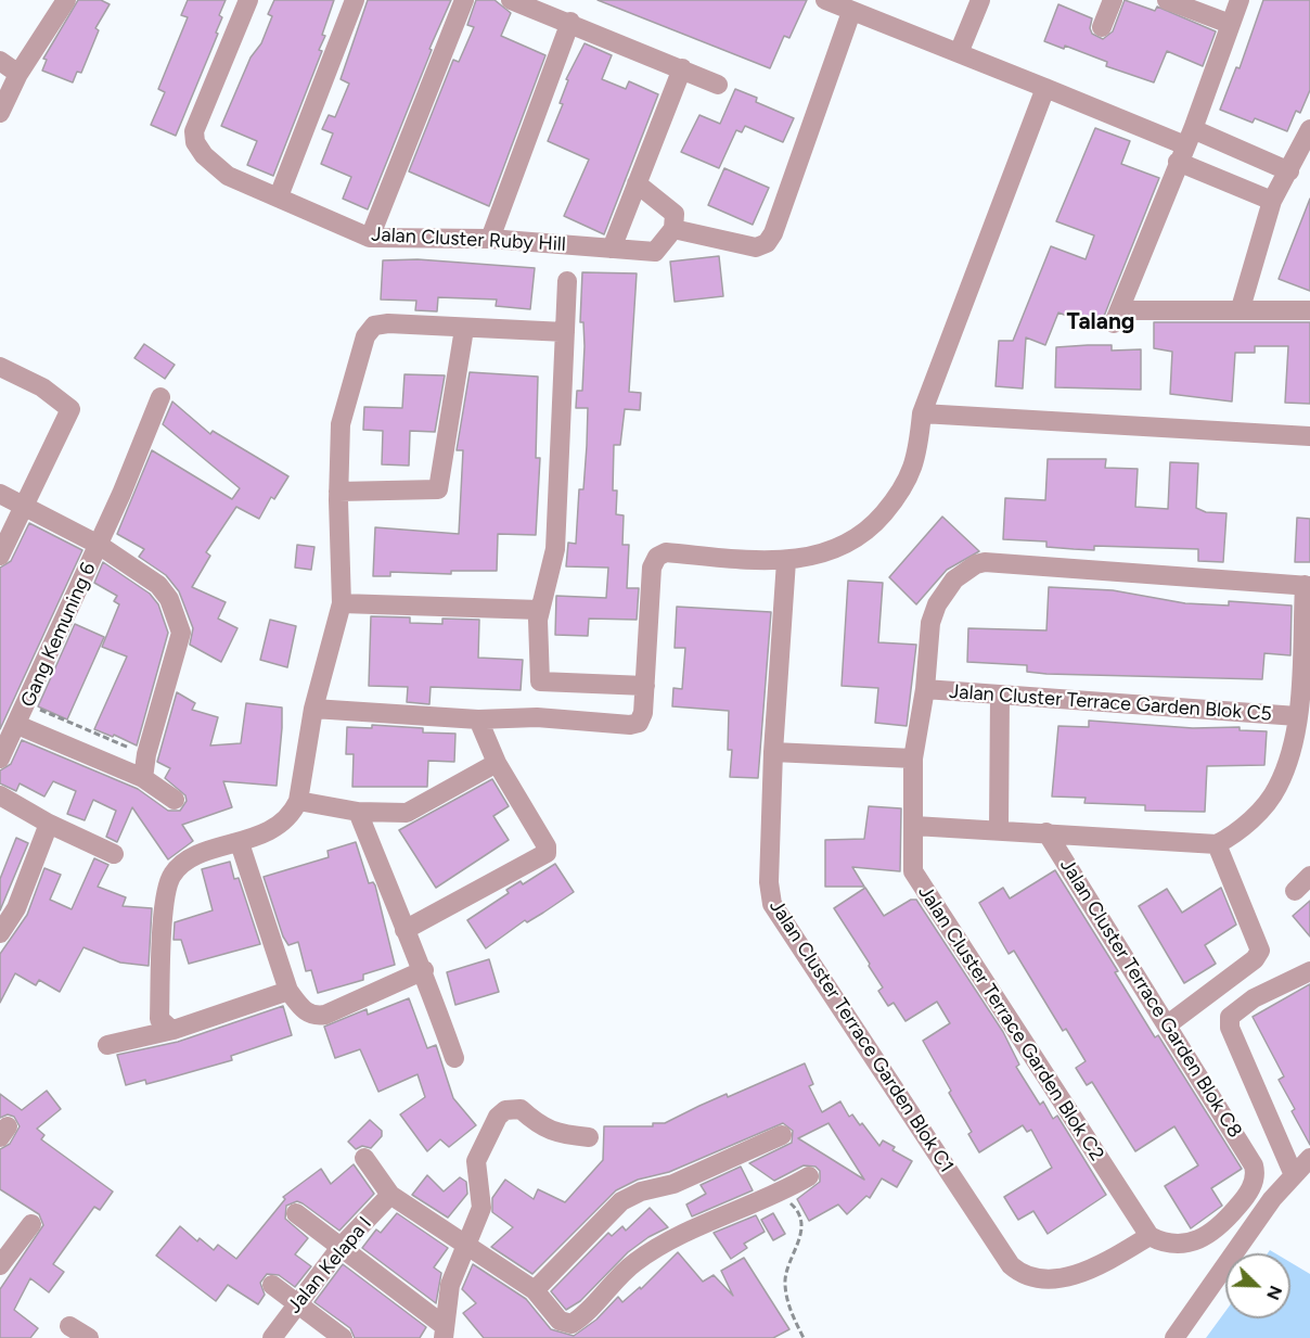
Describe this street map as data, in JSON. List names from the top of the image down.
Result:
{
  "streets": {
    "street": [
      "Jalan Cluster Ruby Hill",
      "Gang Kemuning 6",
      "Jalan Cluster Terrace Garden Blok C5",
      "Jalan Cluster Terrace Garden Blok C8",
      "Jalan Cluster Terrace Garden Blok C2",
      "Jalan Cluster Terrace Garden Blok C1",
      "Jalan Kelapa I"
    ]
  },
  "crossings": [
    ["Jalan Cluster Terrace Garden Blok C5", "Jalan Cluster Terrace Garden Blok C2"],
    ["Jalan Cluster Terrace Garden Blok C8", "Jalan Cluster Terrace Garden Blok C2"],
    ["Jalan Cluster Terrace Garden Blok C8", "Jalan Cluster Terrace Garden Blok C1"],
    ["Jalan Cluster Terrace Garden Blok C2", "Jalan Cluster Terrace Garden Blok C1"]
  ],
  "districts": ["Talang"],
  "north": "bottom right"
}
